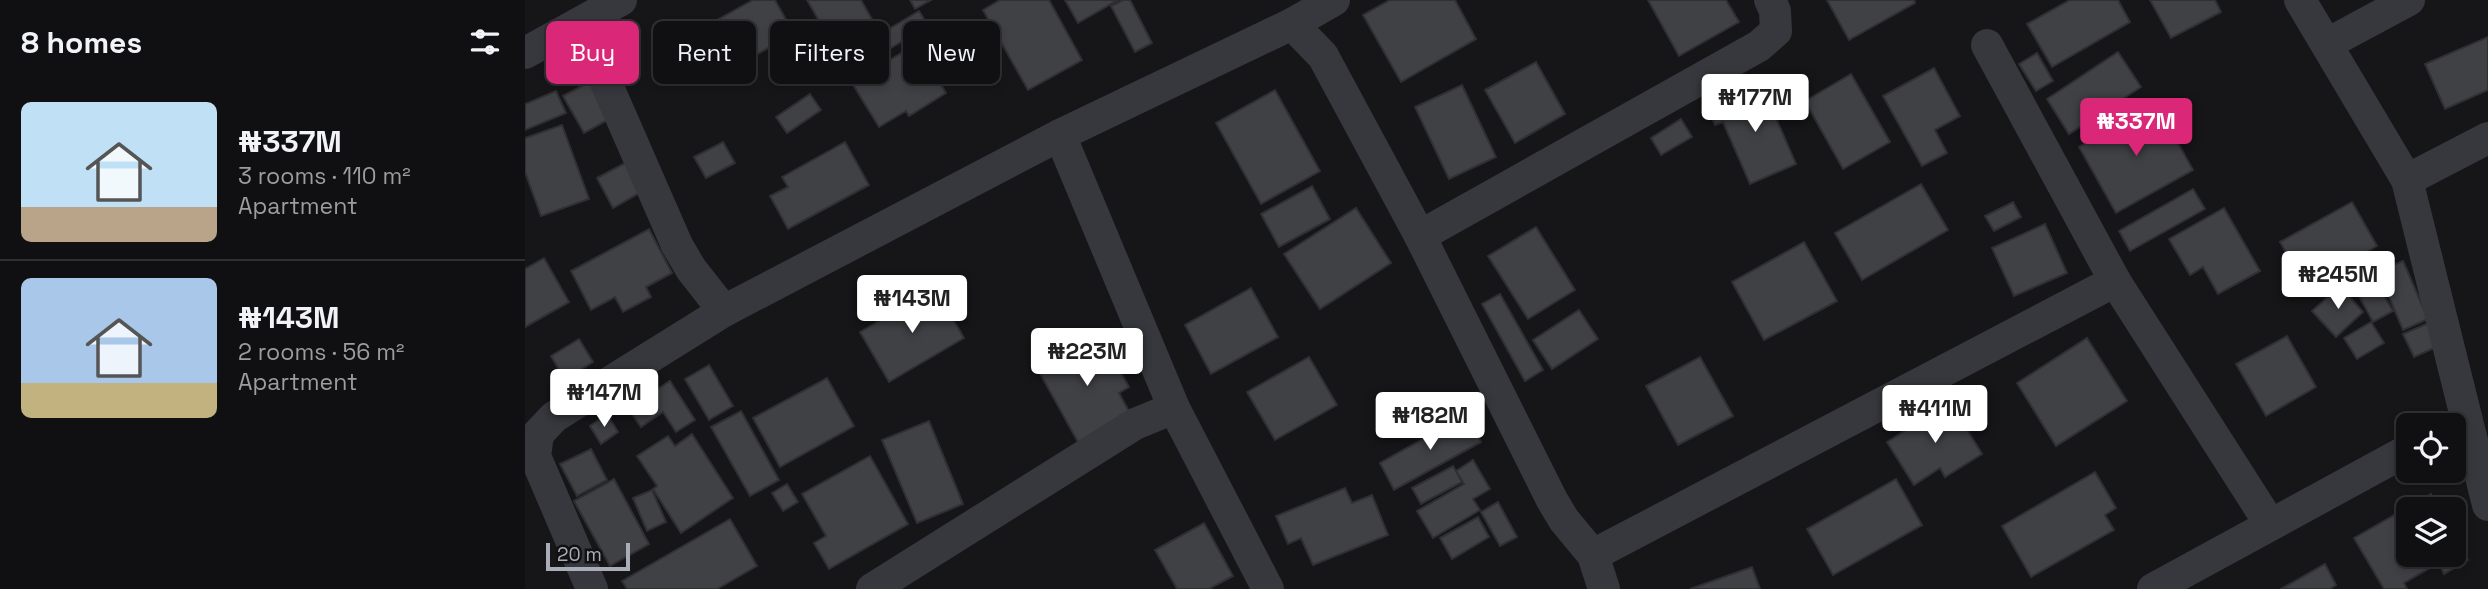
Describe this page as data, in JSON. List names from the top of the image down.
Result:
{
  "scale_bar": "20 m",
  "page": {
    "heading": "8 homes",
    "chip": [
      "Buy",
      "Rent",
      "Filters",
      "New"
    ],
    "price": [
      "₦177M",
      "₦337M",
      "₦245M",
      "₦143M",
      "₦223M",
      "₦147M",
      "₦411M",
      "₦182M"
    ],
    "list": [
      {
        "name": "₦337M",
        "note": "3 rooms · 110 m² · Apartment"
      },
      {
        "name": "₦143M",
        "note": "2 rooms · 56 m² · Apartment"
      }
    ],
    "scale": "20 m"
  }
}
